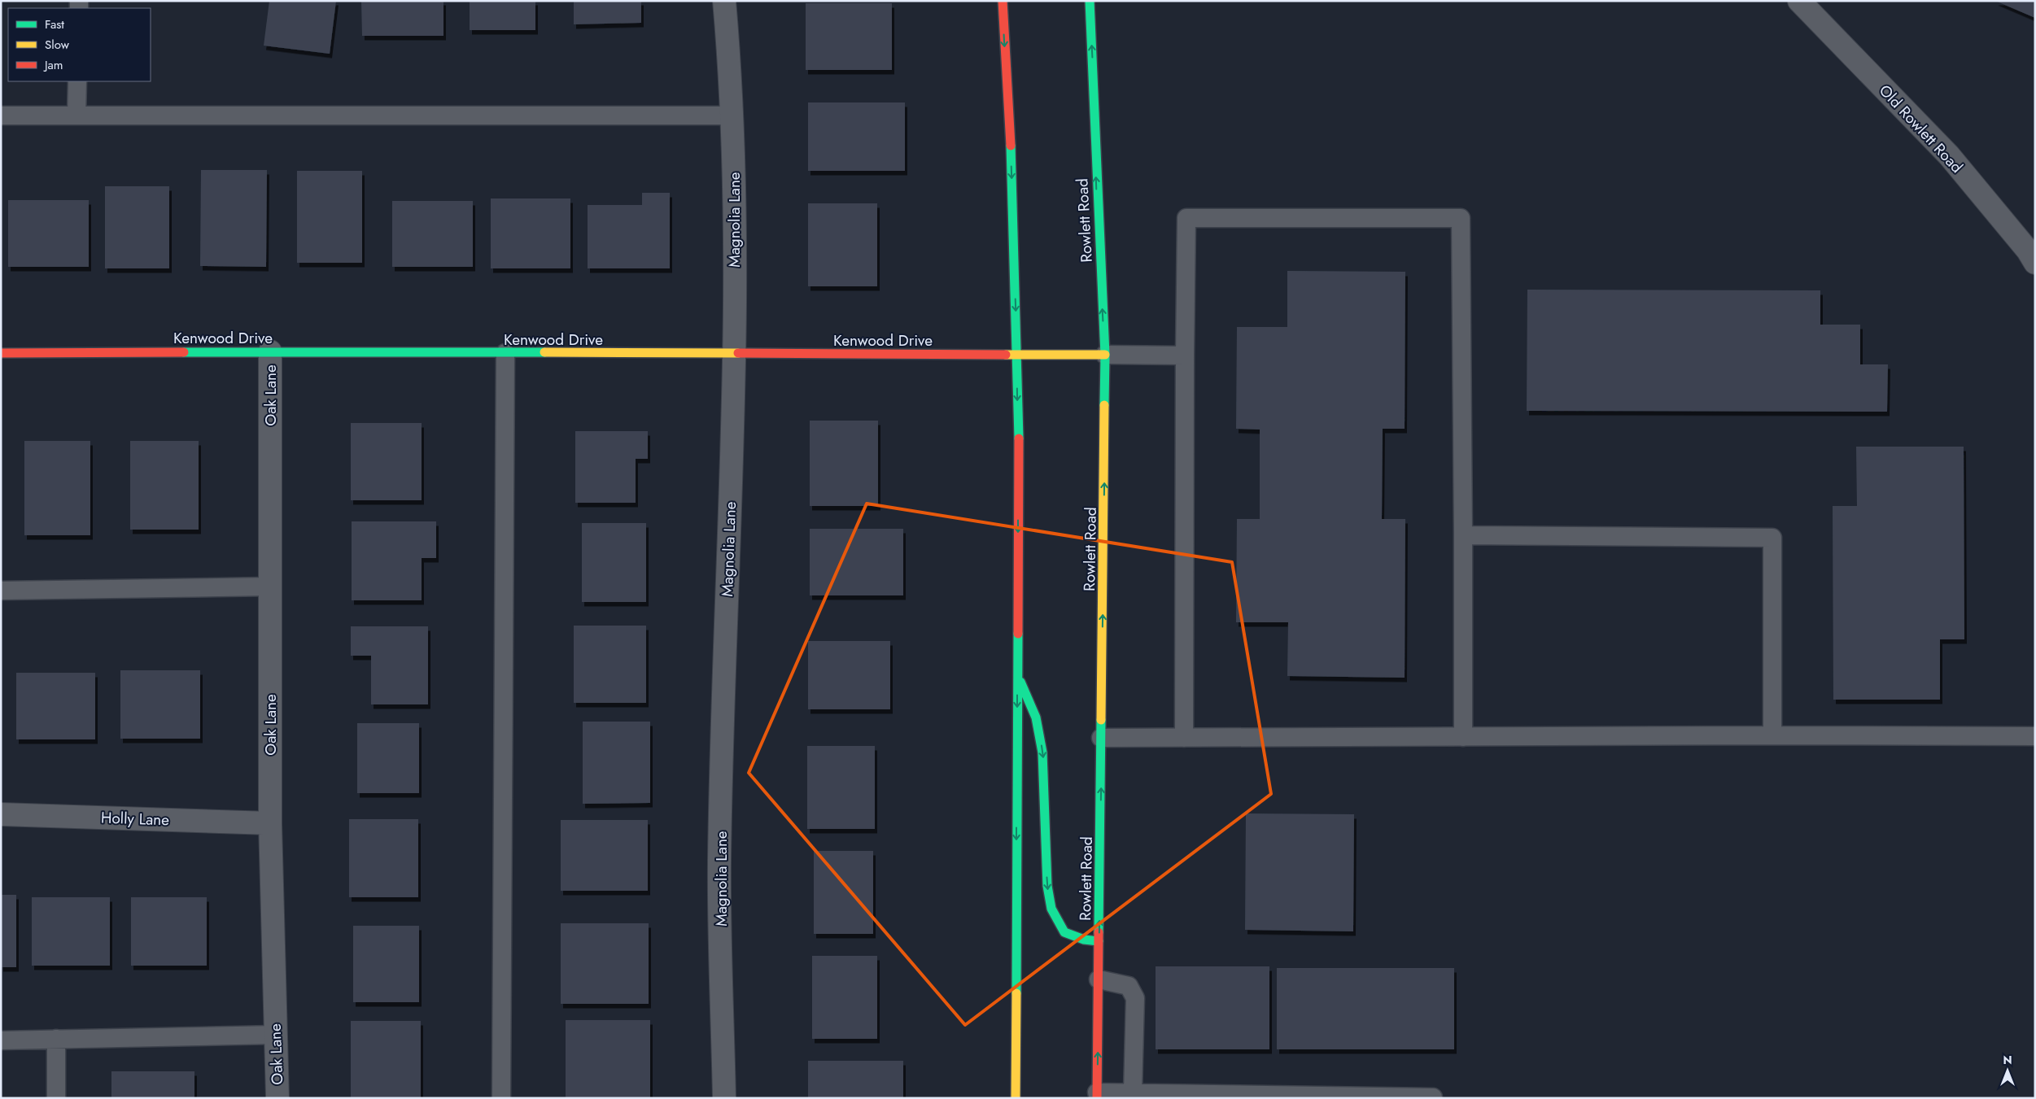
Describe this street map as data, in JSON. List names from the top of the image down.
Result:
{
  "streets": {
    "main road": ["Rowlett Road", "Kenwood Drive"],
    "street": [
      "Old Rowlett Road",
      "Magnolia Lane",
      "Oak Lane",
      "Holly Lane"
    ]
  },
  "crossings": [
    ["Magnolia Lane", "Kenwood Drive"],
    ["Rowlett Road", "Kenwood Drive"],
    ["Kenwood Drive", "Oak Lane"],
    ["Oak Lane", "Holly Lane"]
  ],
  "one_way": ["Rowlett Road"],
  "legend": ["Fast", "Slow", "Jam"],
  "north": "top"
}
